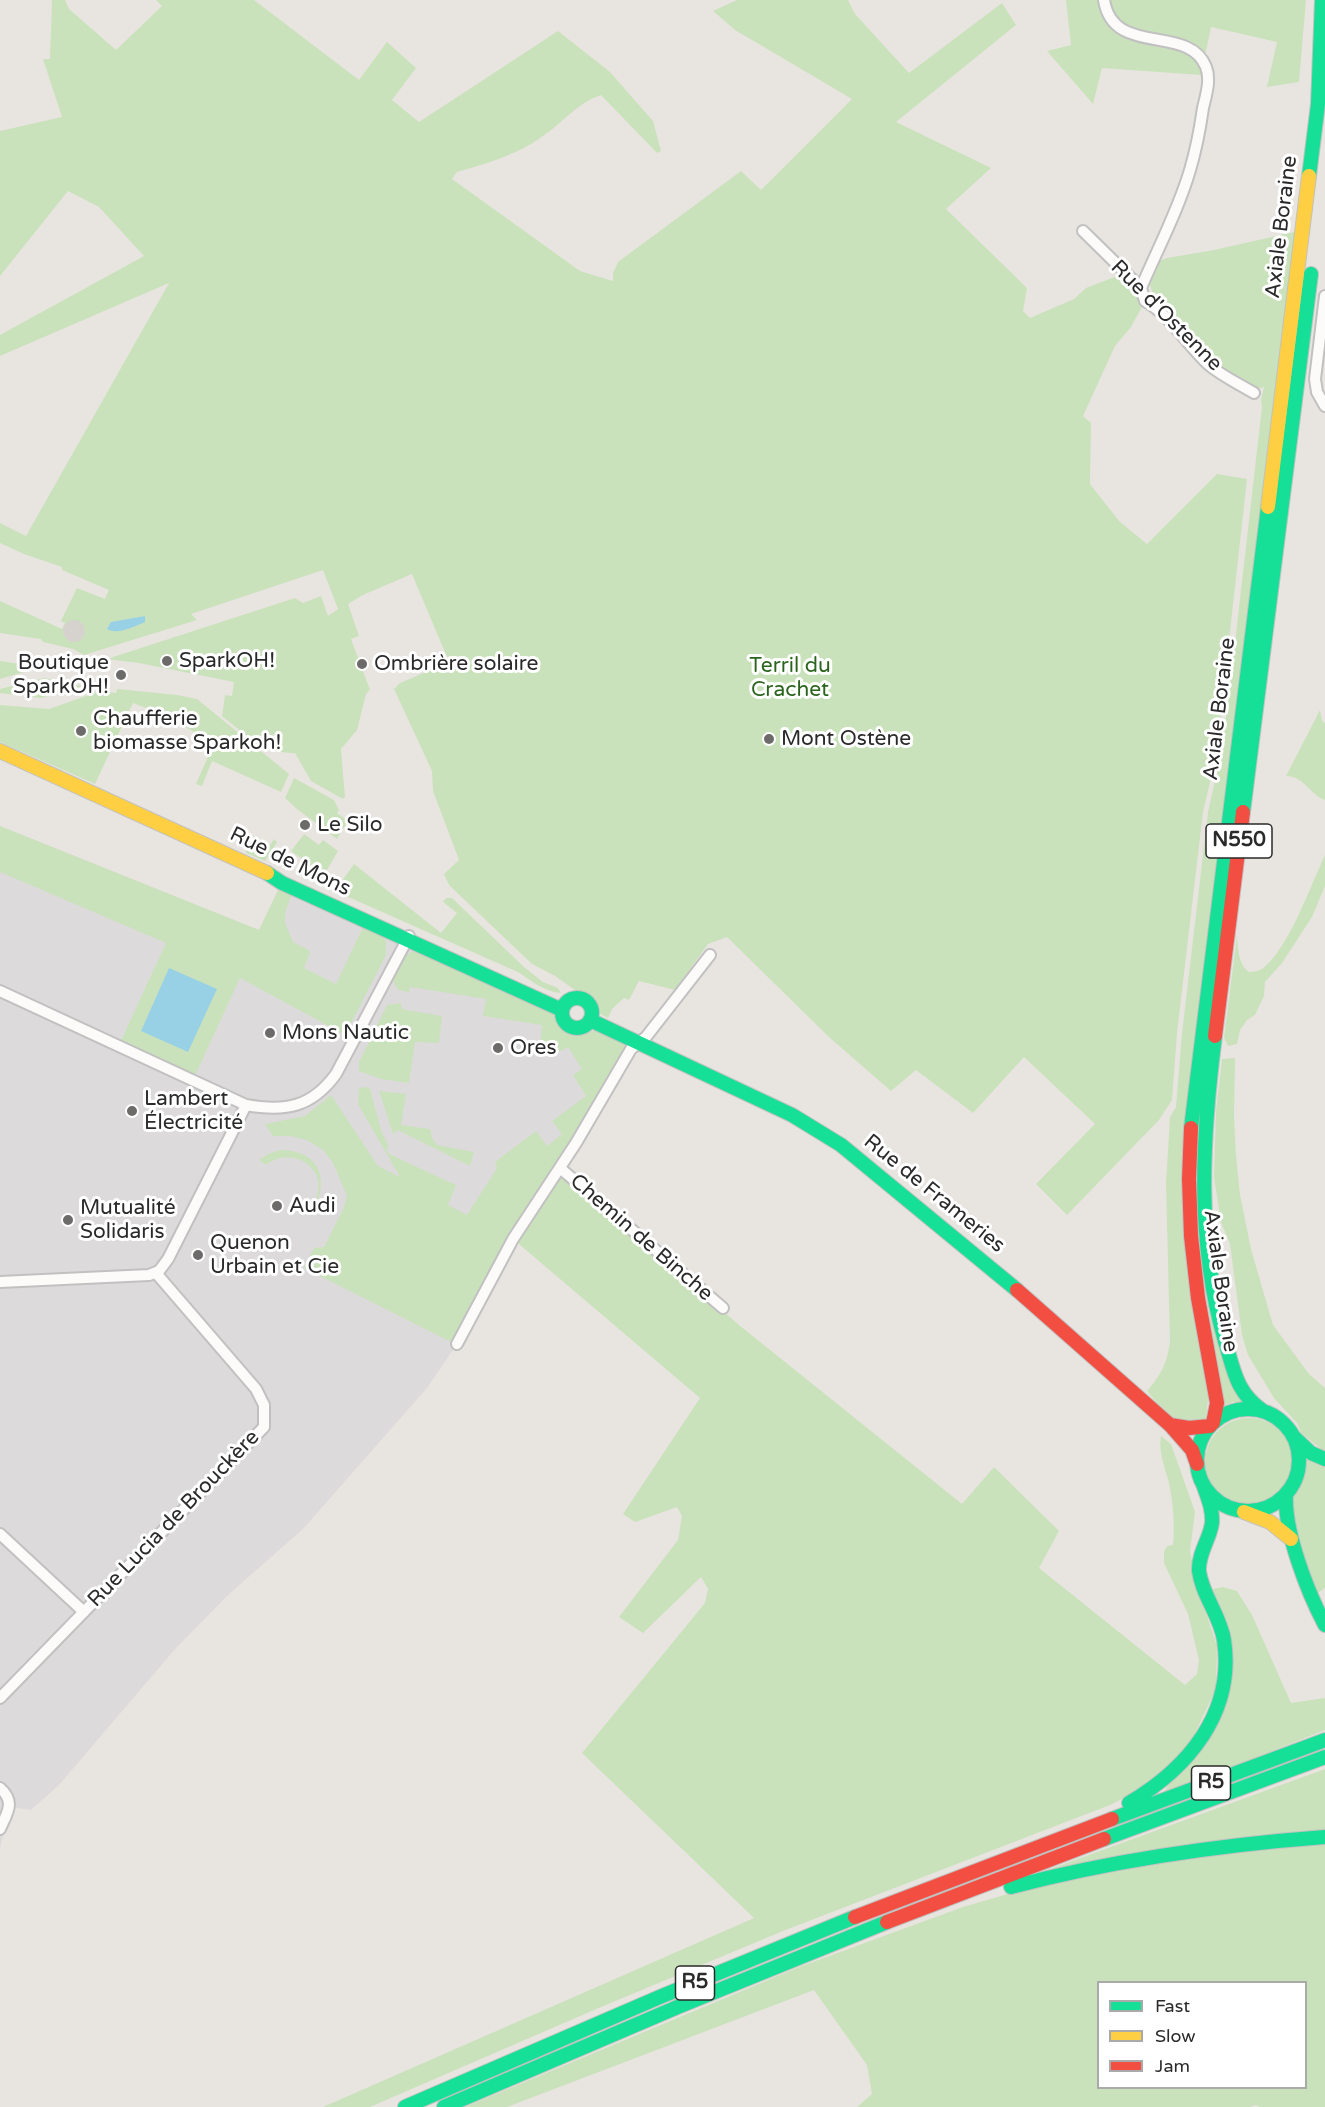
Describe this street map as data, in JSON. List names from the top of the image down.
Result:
{
  "streets": {
    "main road": [
      "Axiale Boraine",
      "N550",
      "Rue de Mons",
      "Rue de Frameries",
      "R5"
    ],
    "street": ["Rue d'Ostenne", "Chemin de Binche", "Rue Lucia de Brouckère"]
  },
  "crossings": [
    ["Axiale Boraine", "Rue de Frameries"],
    ["Rue de Frameries", "Chemin de Binche"]
  ],
  "parks": ["Terril du Crachet"],
  "places": [
    "SparkOH!",
    "Ombrière solaire",
    "Boutique SparkOH!",
    "Chaufferie biomasse Sparkoh!",
    "Mont Ostène",
    "Le Silo",
    "Mons Nautic",
    "Ores",
    "Lambert Électricité",
    "Audi",
    "Mutualité Solidaris",
    "Quenon Urbain et Cie"
  ],
  "legend": ["Fast", "Slow", "Jam"]
}
